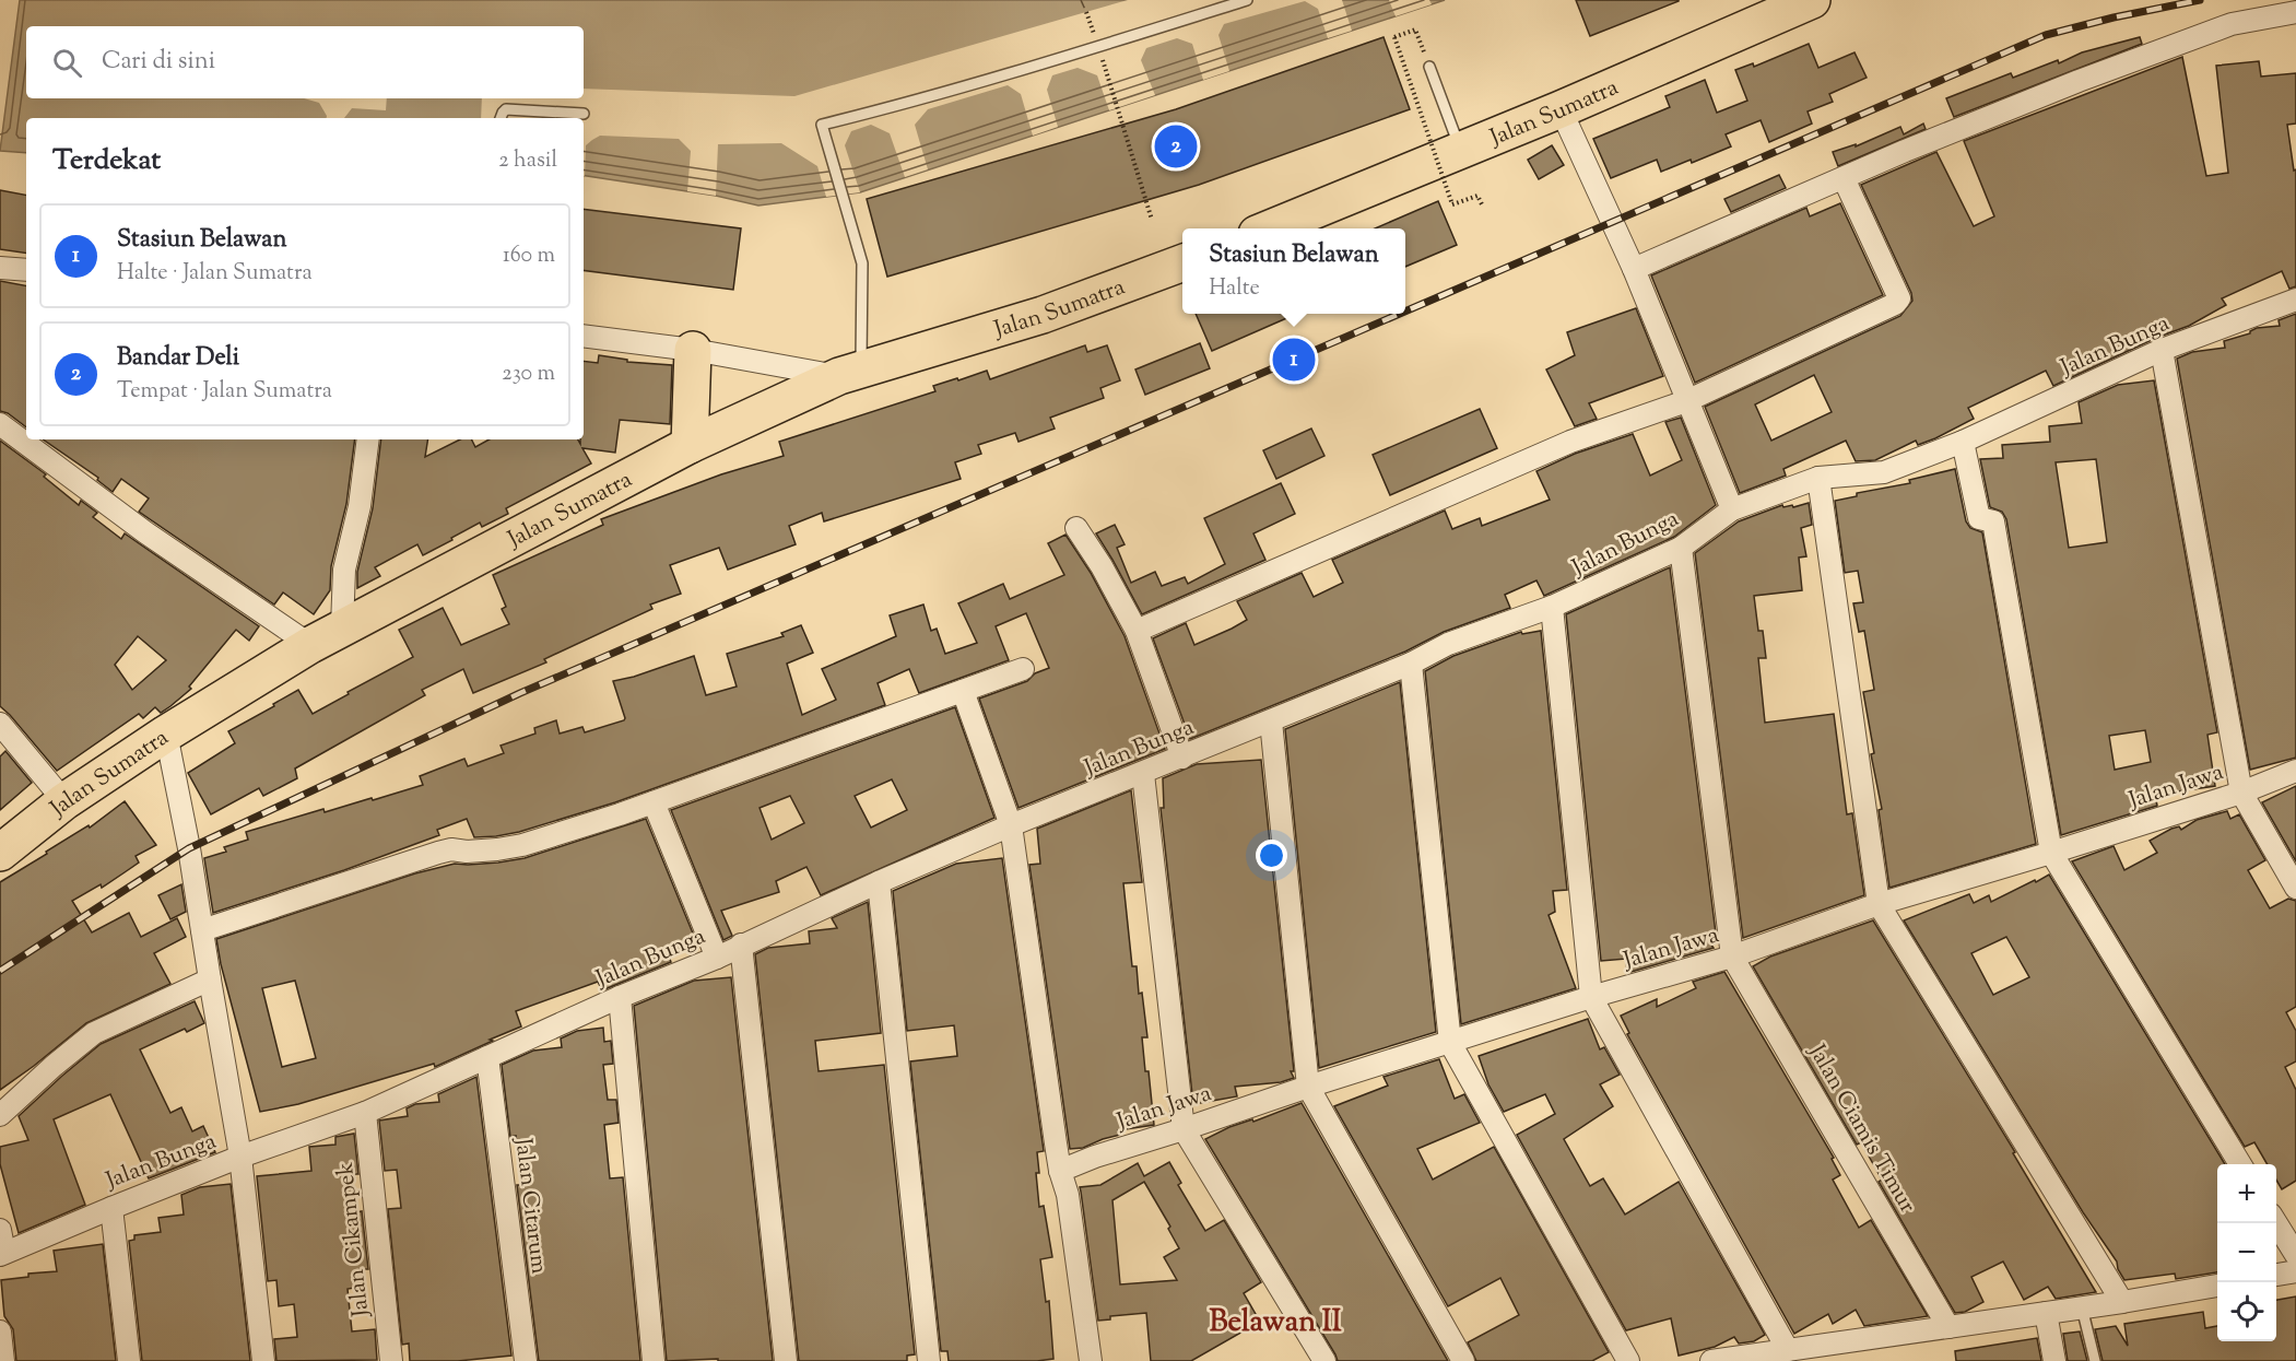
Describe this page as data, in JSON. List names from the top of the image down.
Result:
{
  "streets": {
    "highway": ["Jalan Sumatra"],
    "street": [
      "Jalan Bunga",
      "Jalan Jawa",
      "Jalan Ciamis Timur",
      "Jalan Citarum",
      "Jalan Cikampek"
    ]
  },
  "crossings": [
    ["Jalan Bunga", "Jalan Citarum"],
    ["Jalan Bunga", "Jalan Cikampek"],
    ["Jalan Jawa", "Jalan Ciamis Timur"]
  ],
  "districts": ["Belawan II"],
  "page": {
    "search": "Cari di sini",
    "heading": ["Terdekat", "2 hasil"],
    "pins": ["2", "1"],
    "list": [
      {
        "mark": "1",
        "name": "Stasiun Belawan",
        "note": "Halte · Jalan Sumatra",
        "value": "160 m"
      },
      {
        "mark": "2",
        "name": "Bandar Deli",
        "note": "Tempat · Jalan Sumatra",
        "value": "230 m"
      }
    ],
    "popup": ["Stasiun Belawan", "Halte"],
    "map_buttons": ["+", "−"]
  }
}
